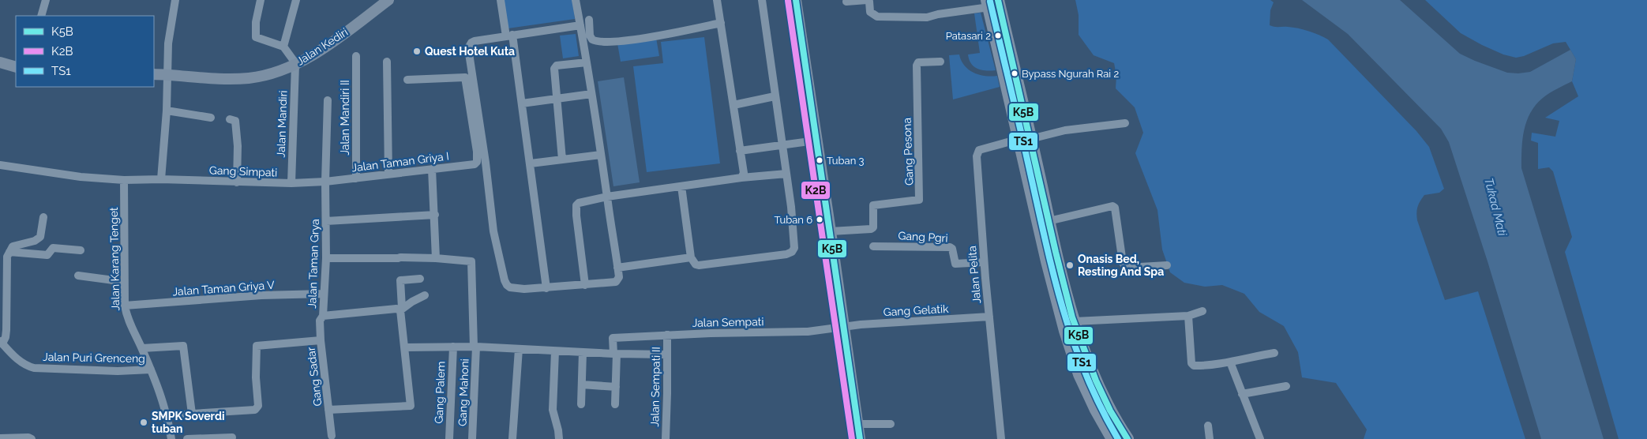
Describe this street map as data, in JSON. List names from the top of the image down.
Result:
{
  "streets": {
    "main road": ["Jalan Kediri"],
    "street": [
      "Jalan Mandiri II",
      "Jalan Mandiri",
      "Gang Pesona",
      "Jalan Taman Griya I",
      "Gang Simpati",
      "Gang Pgri",
      "Jalan Karang Tenget",
      "Jalan Taman Grya",
      "Jalan Pelita",
      "Jalan Taman Griya V",
      "Gang Gelatik",
      "Jalan Sempati",
      "Jalan Puri Grenceng",
      "Gang Sadar",
      "Jalan Sempati II",
      "Gang Palem",
      "Gang Mahoni"
    ]
  },
  "crossings": [
    ["Jalan Kediri", "Jalan Mandiri"],
    ["Jalan Mandiri II", "Jalan Taman Griya I"],
    ["Jalan Mandiri", "Gang Simpati"],
    ["Jalan Taman Griya I", "Gang Simpati"],
    ["Jalan Taman Griya I", "Jalan Taman Grya"],
    ["Gang Simpati", "Jalan Taman Grya"],
    ["Gang Pgri", "Jalan Pelita"],
    ["Jalan Karang Tenget", "Jalan Taman Griya V"],
    ["Jalan Karang Tenget", "Jalan Puri Grenceng"],
    ["Jalan Taman Grya", "Jalan Taman Griya V"],
    ["Jalan Taman Grya", "Gang Sadar"],
    ["Jalan Pelita", "Gang Gelatik"],
    ["Gang Gelatik", "Jalan Sempati"],
    ["Jalan Sempati", "Jalan Sempati II"]
  ],
  "water": ["Tukad Mati"],
  "places": [
    "Patasari 2",
    "Quest Hotel Kuta",
    "Bypass Ngurah Rai 2",
    "Tuban 3",
    "Tuban 6",
    "Onasis Bed, Resting And Spa",
    "SMPK Soverdi tuban"
  ],
  "lines": ["transit line K5B", "transit line K2B", "transit line TS1"],
  "legend": ["K5B", "K2B", "TS1"]
}
